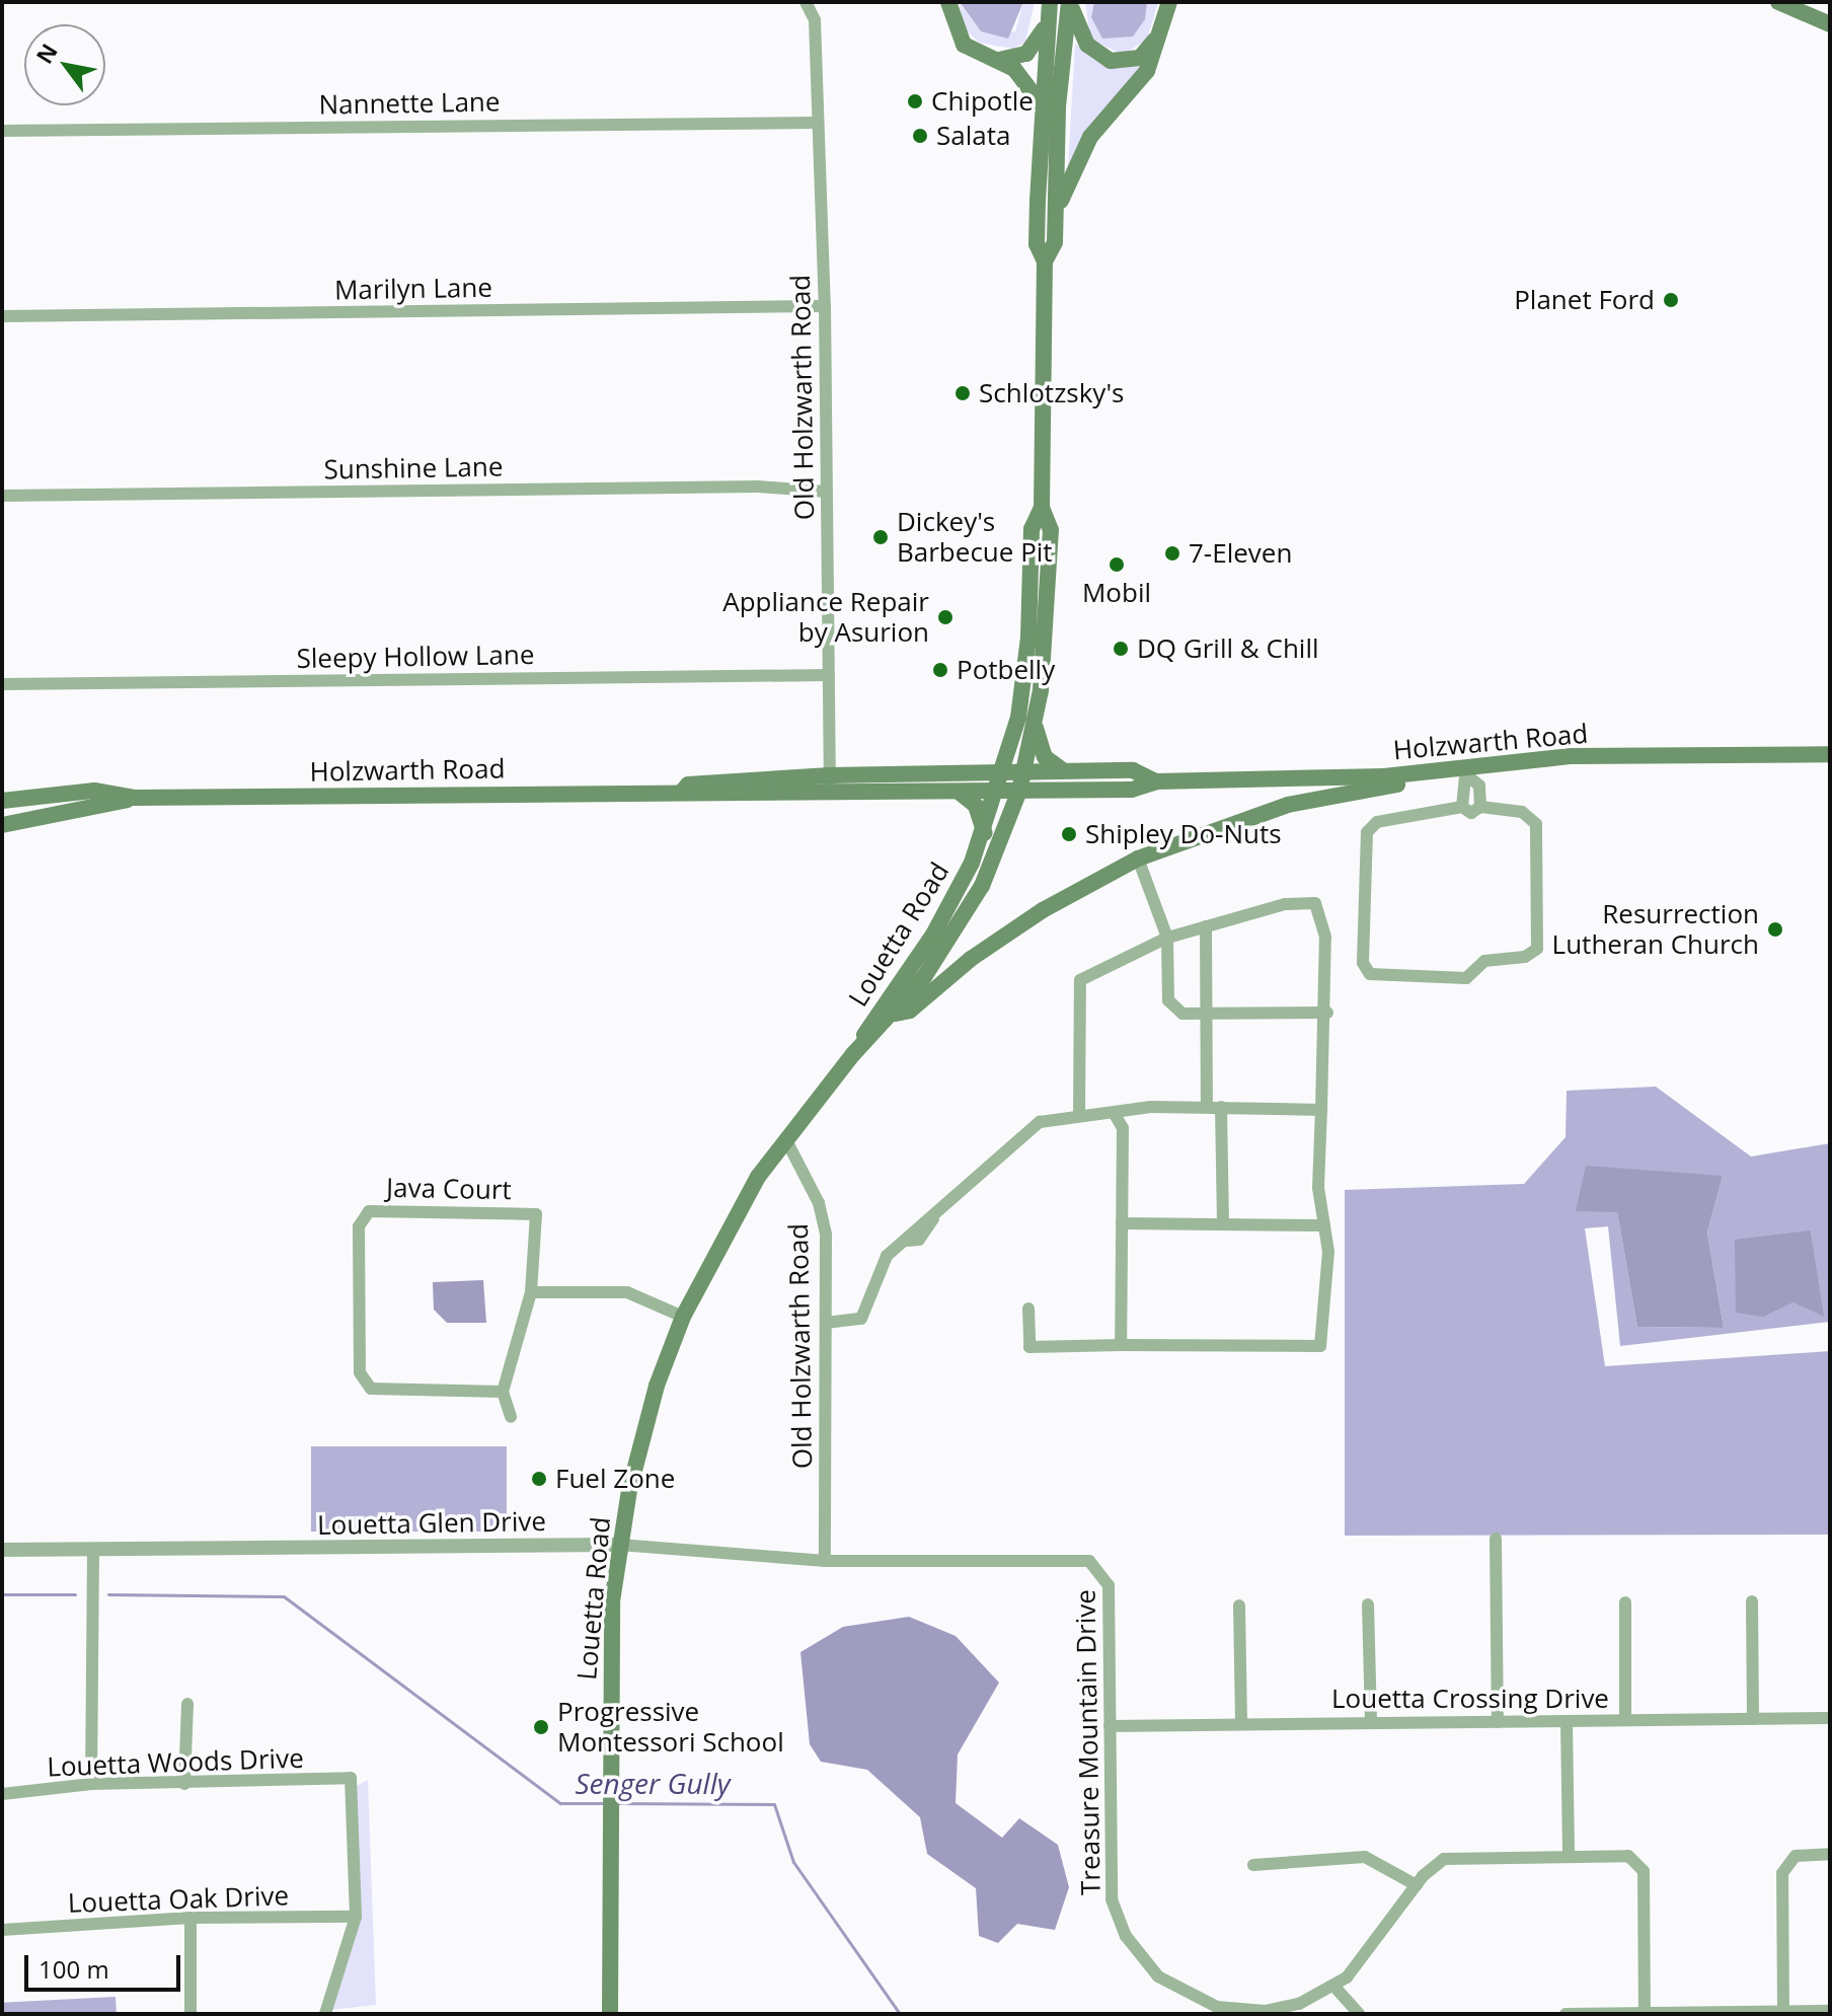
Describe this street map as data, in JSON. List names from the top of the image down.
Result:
{
  "streets": {
    "main road": ["Holzwarth Road", "Louetta Road"],
    "street": [
      "Nannette Lane",
      "Marilyn Lane",
      "Old Holzwarth Road",
      "Sunshine Lane",
      "Sleepy Hollow Lane",
      "Java Court",
      "Louetta Glen Drive",
      "Louetta Crossing Drive",
      "Treasure Mountain Drive",
      "Louetta Woods Drive",
      "Louetta Oak Drive"
    ]
  },
  "crossings": [
    ["Nannette Lane", "Old Holzwarth Road"],
    ["Marilyn Lane", "Old Holzwarth Road"],
    ["Old Holzwarth Road", "Sunshine Lane"],
    ["Old Holzwarth Road", "Sleepy Hollow Lane"],
    ["Old Holzwarth Road", "Holzwarth Road"],
    ["Old Holzwarth Road", "Louetta Road"],
    ["Old Holzwarth Road", "Louetta Glen Drive"],
    ["Holzwarth Road", "Louetta Road"],
    ["Louetta Road", "Louetta Glen Drive"],
    ["Louetta Glen Drive", "Treasure Mountain Drive"],
    ["Louetta Crossing Drive", "Treasure Mountain Drive"],
    ["Louetta Woods Drive", "Louetta Oak Drive"]
  ],
  "water": ["Senger Gully"],
  "places": [
    "Chipotle",
    "Salata",
    "Planet Ford",
    "Schlotzsky's",
    "Dickey's Barbecue Pit",
    "7-Eleven",
    "Mobil",
    "Appliance Repair by Asurion",
    "DQ Grill & Chill",
    "Potbelly",
    "Shipley Do-Nuts",
    "Resurrection Lutheran Church",
    "Fuel Zone",
    "Progressive Montessori School"
  ],
  "scale_bar": "100 m",
  "north": "top left"
}
